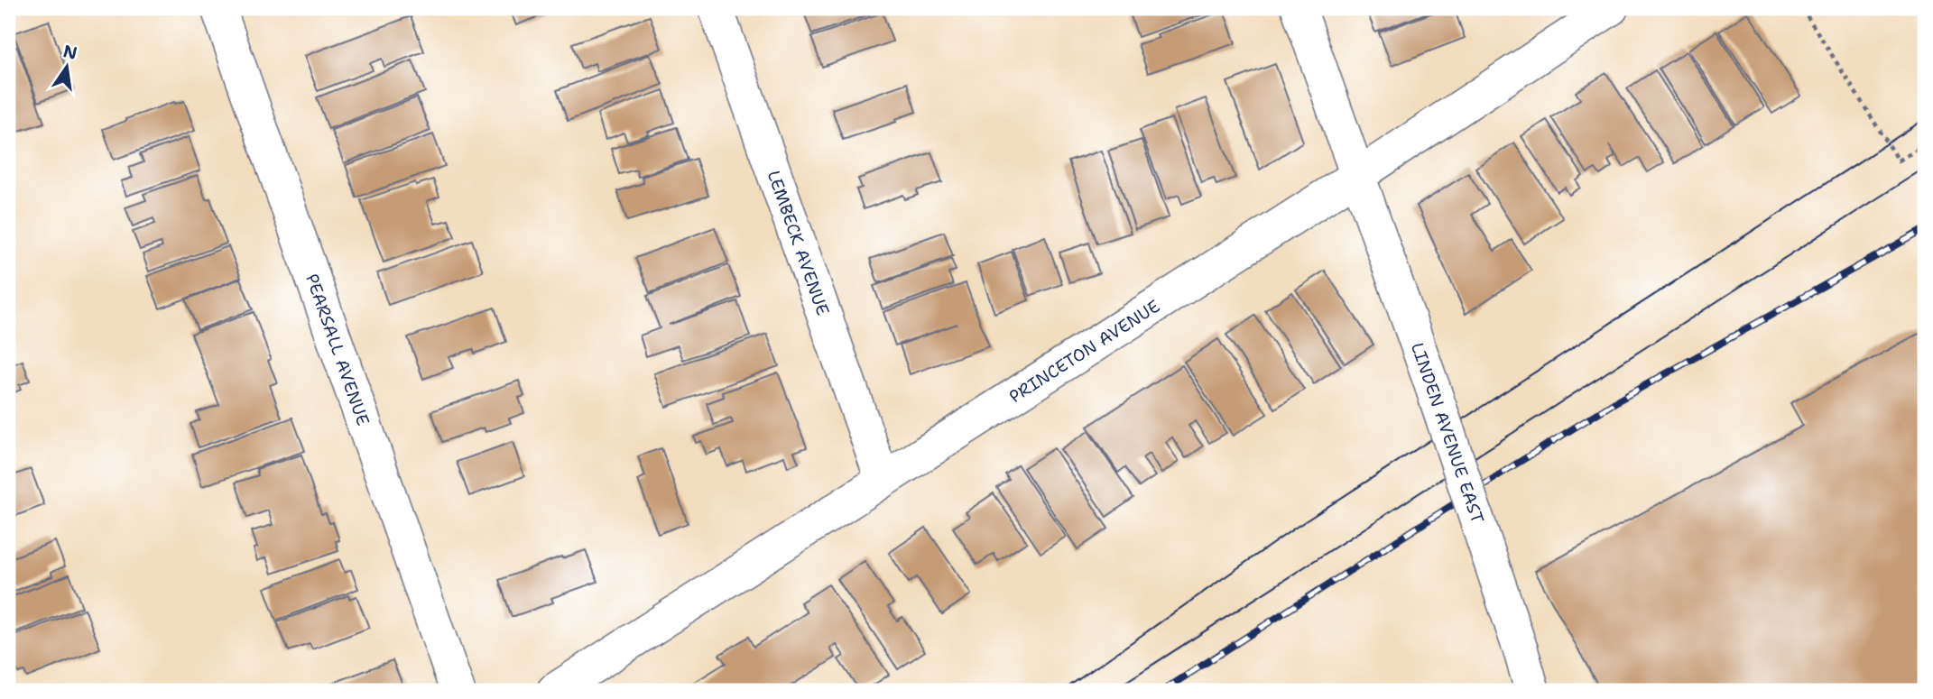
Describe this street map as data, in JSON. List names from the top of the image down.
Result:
{
  "streets": {
    "street": [
      "LEMBECK AVENUE",
      "PEARSALL AVENUE",
      "PRINCETON AVENUE",
      "LINDEN AVENUE EAST"
    ]
  },
  "crossings": [
    ["LEMBECK AVENUE", "PRINCETON AVENUE"],
    ["PRINCETON AVENUE", "LINDEN AVENUE EAST"]
  ],
  "north": "top"
}
